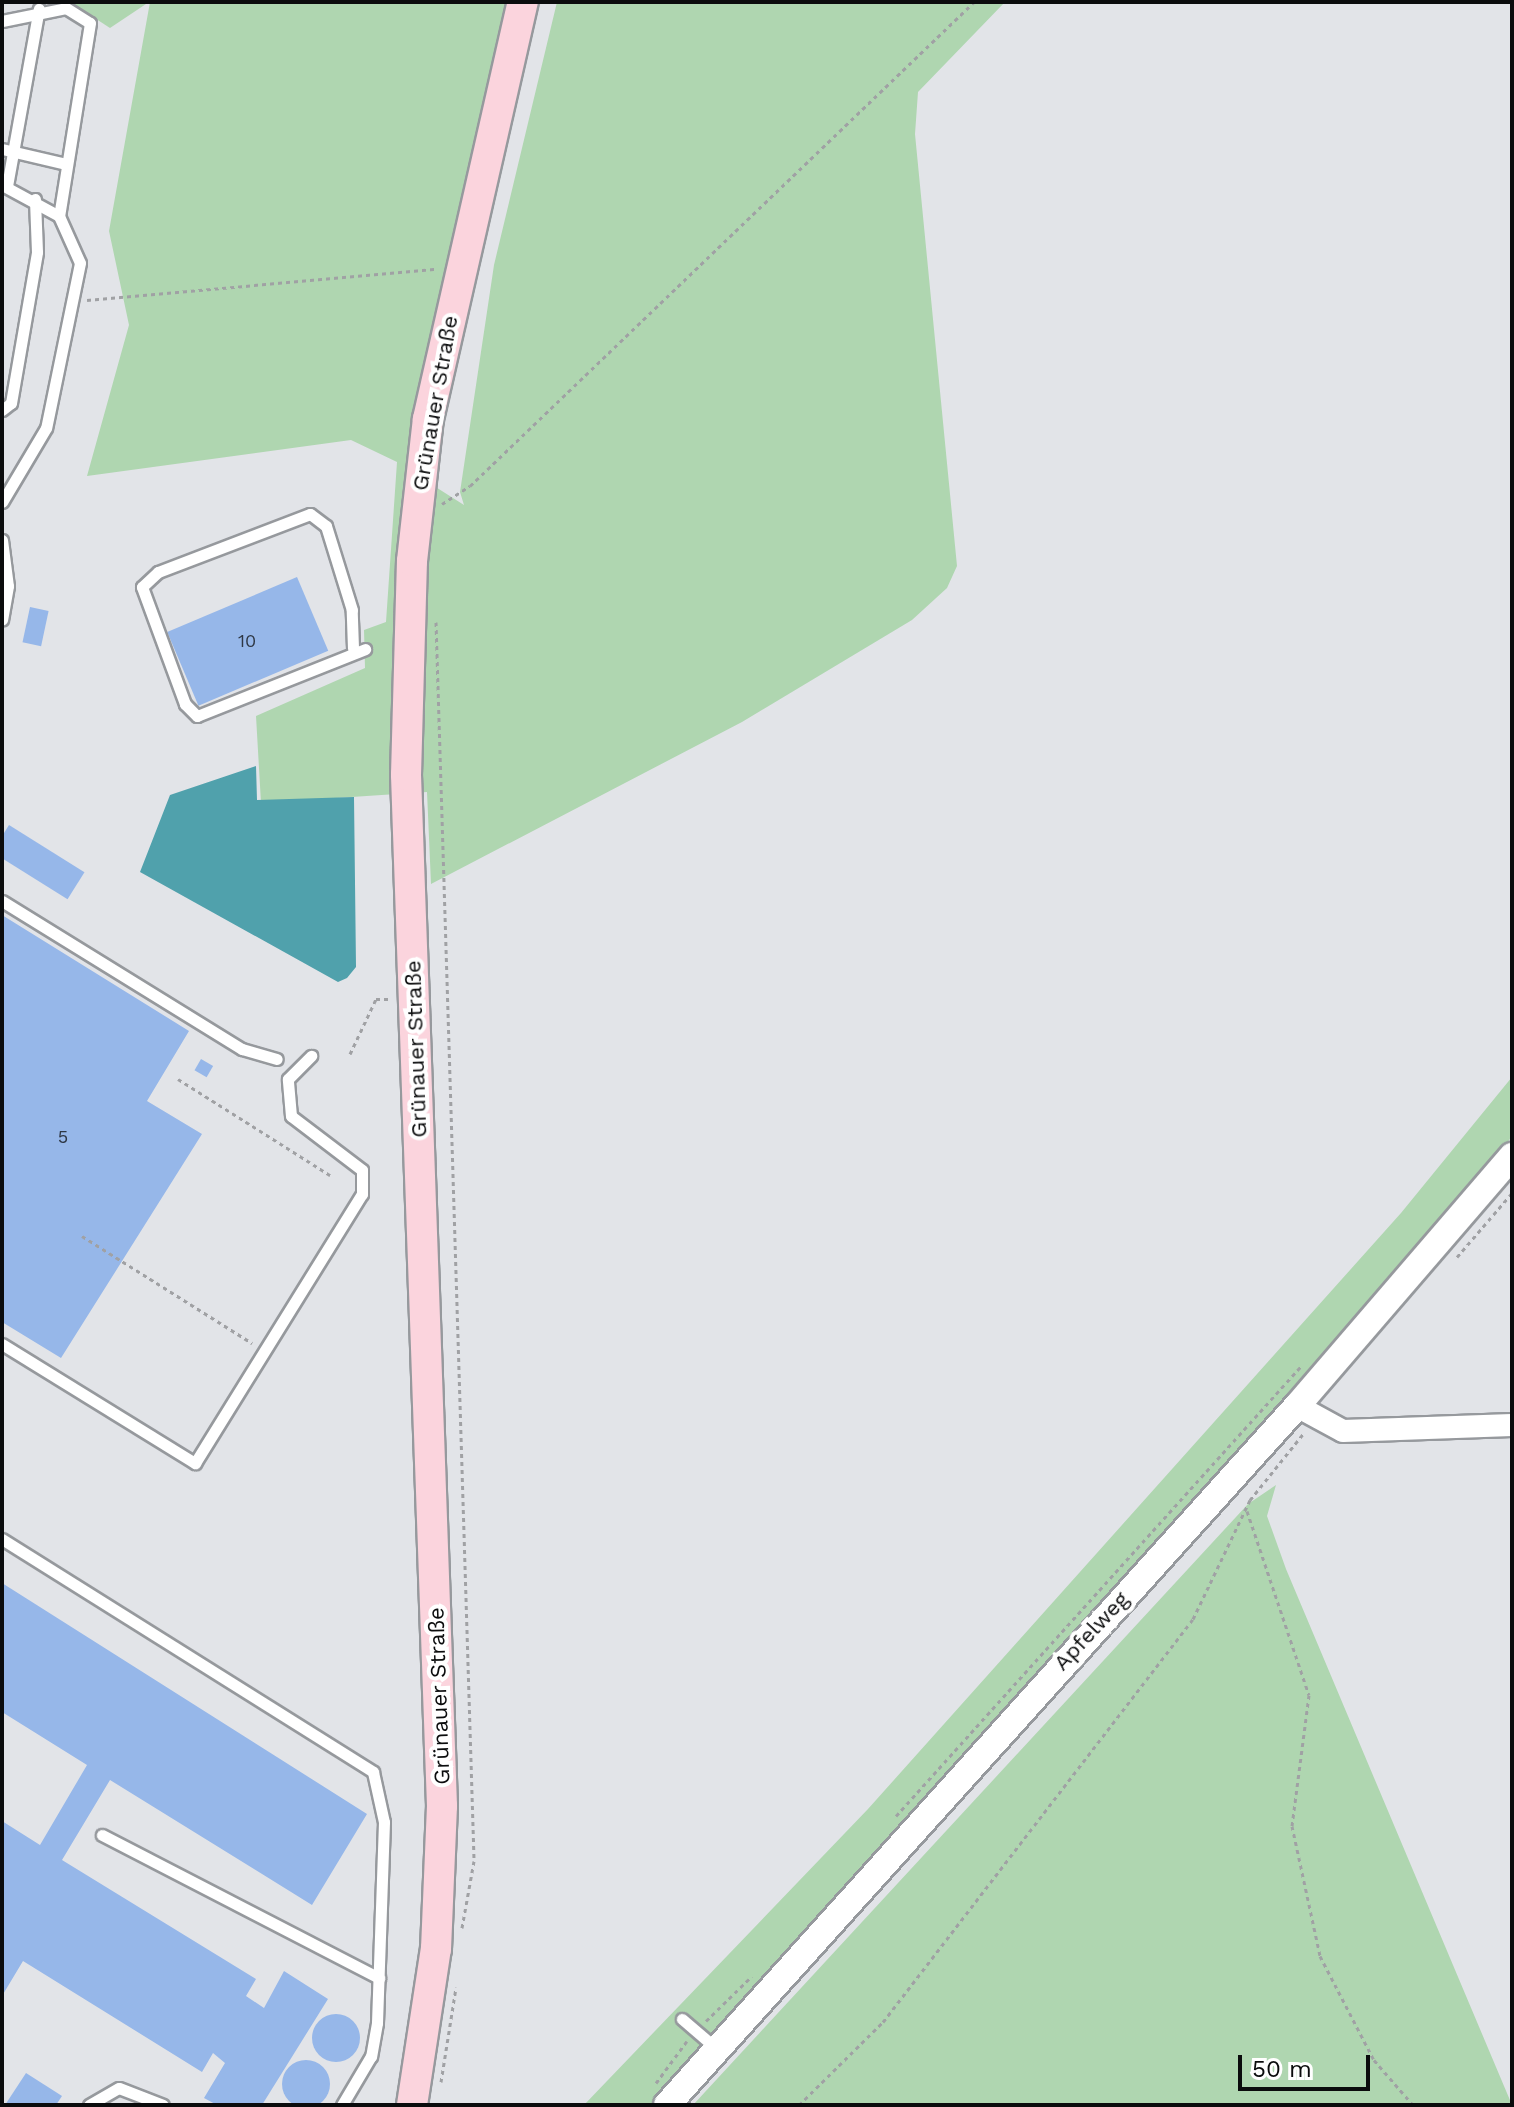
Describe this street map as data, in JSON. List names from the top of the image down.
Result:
{
  "streets": {
    "main road": ["Grünauer Straße"],
    "street": ["Apfelweg"]
  },
  "house_numbers": ["10", "5"],
  "scale_bar": "50 m"
}
